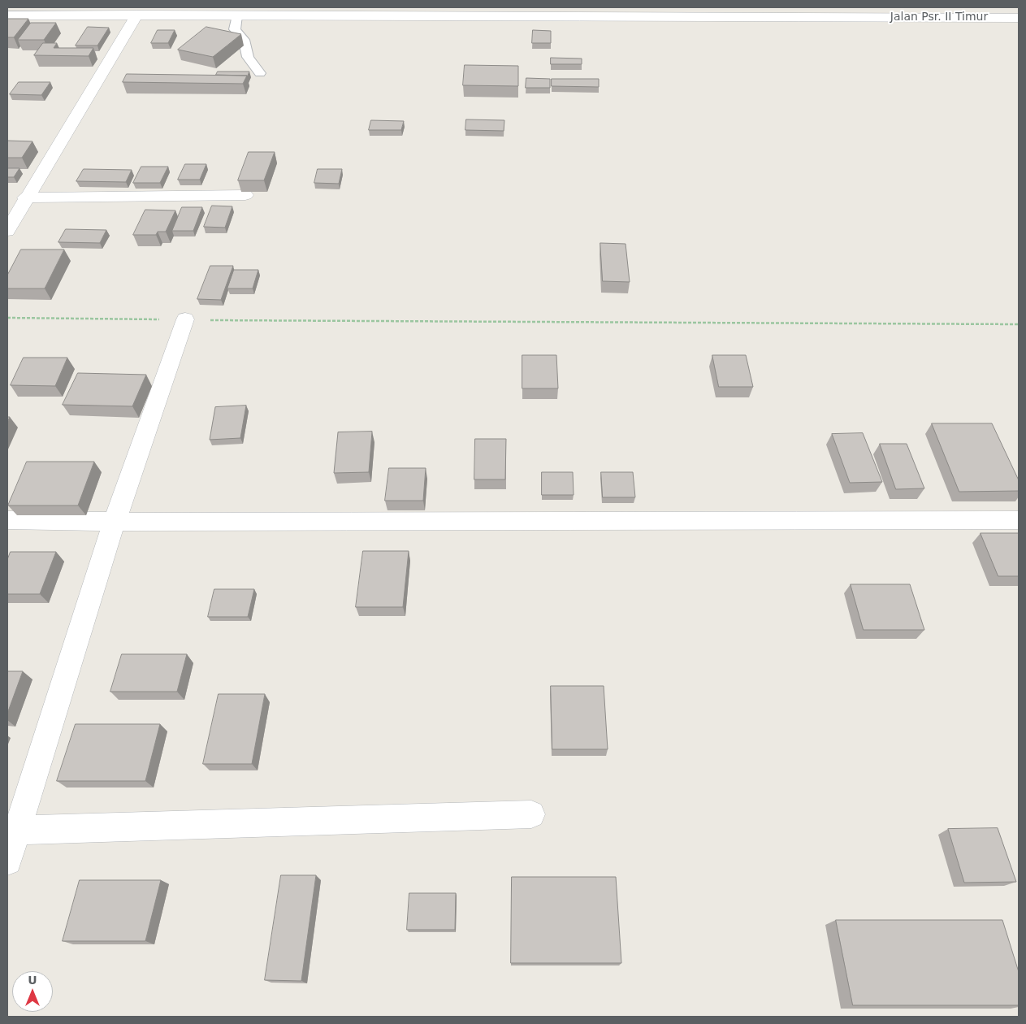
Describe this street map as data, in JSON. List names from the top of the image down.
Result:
{
  "streets": {
    "street": ["Jalan Psr. II Timur"]
  },
  "north": "top"
}
